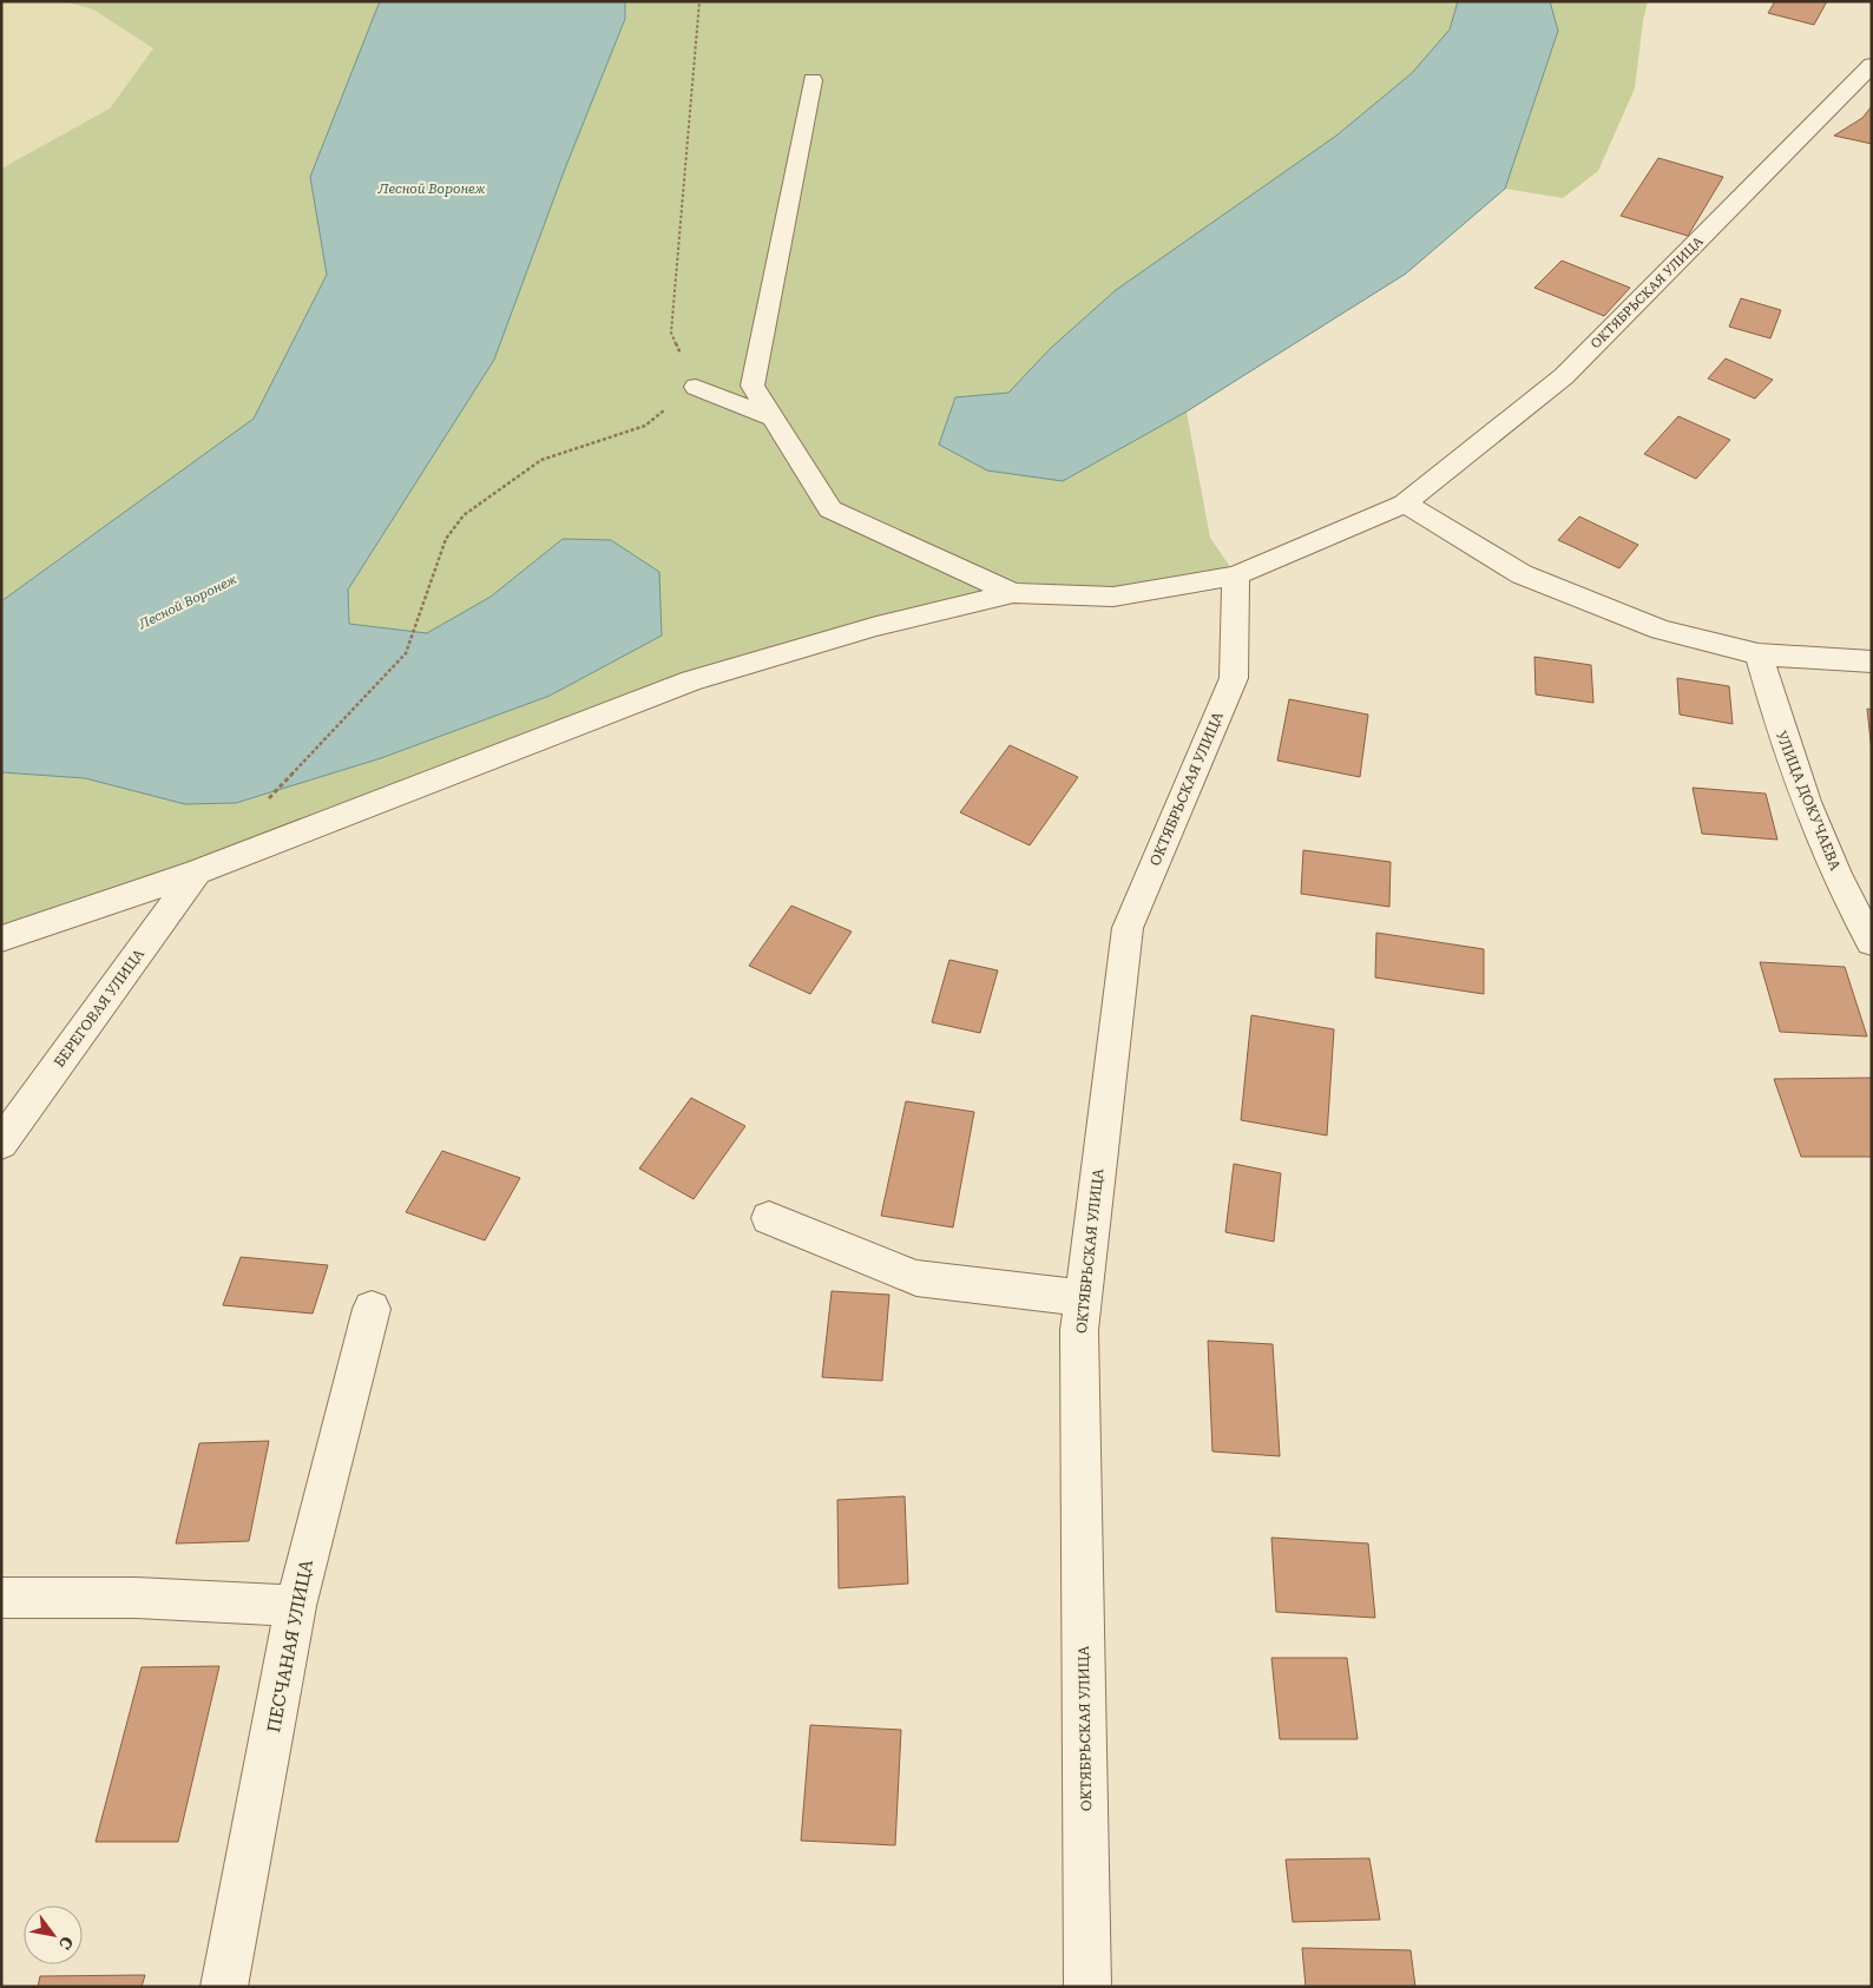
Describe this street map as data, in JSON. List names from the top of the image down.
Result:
{
  "streets": {
    "street": [
      "ОКТЯБРЬСКАЯ УЛИЦА",
      "УЛИЦА ДОКУЧАЕВА",
      "БЕРЕГОВАЯ УЛИЦА",
      "ПЕСЧАНАЯ УЛИЦА"
    ]
  },
  "water": ["Лесной Воронеж"],
  "north": "bottom right"
}
